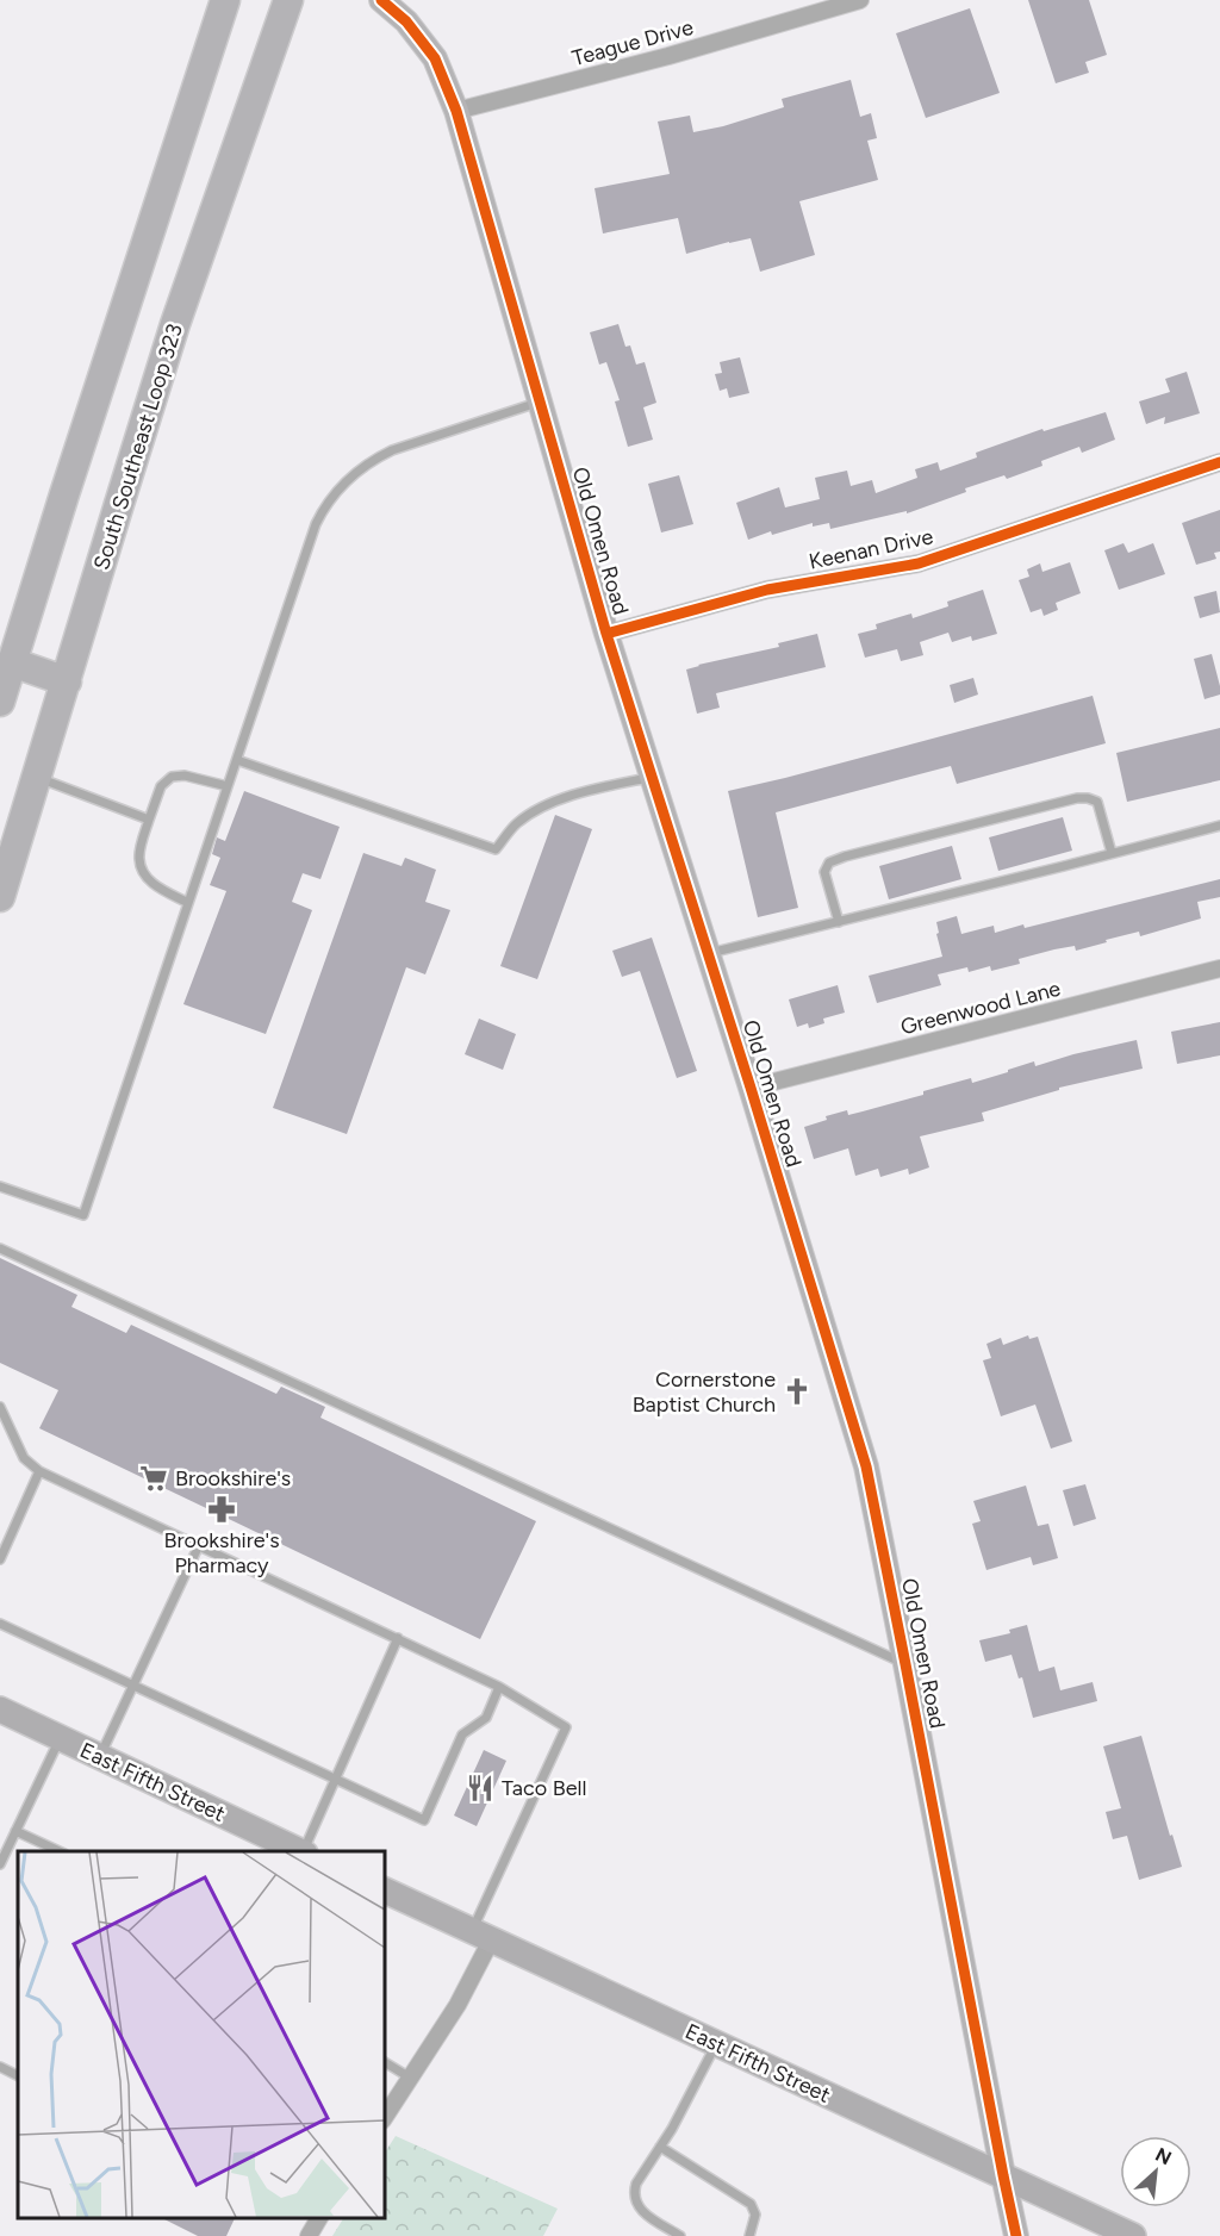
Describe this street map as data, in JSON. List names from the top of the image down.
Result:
{
  "streets": {
    "highway": ["South Southeast Loop 323"],
    "main road": ["East Fifth Street"],
    "street": [
      "Teague Drive",
      "Old Omen Road",
      "Keenan Drive",
      "Greenwood Lane"
    ]
  },
  "crossings": [
    ["Teague Drive", "Old Omen Road"],
    ["Old Omen Road", "Keenan Drive"],
    ["Old Omen Road", "Greenwood Lane"],
    ["Old Omen Road", "East Fifth Street"]
  ],
  "places": {
    "church": ["Cornerstone Baptist Church"],
    "supermarket": ["Brookshire's"],
    "pharmacy": ["Brookshire's Pharmacy"],
    "restaurant": ["Taco Bell"]
  },
  "north": "top right"
}
